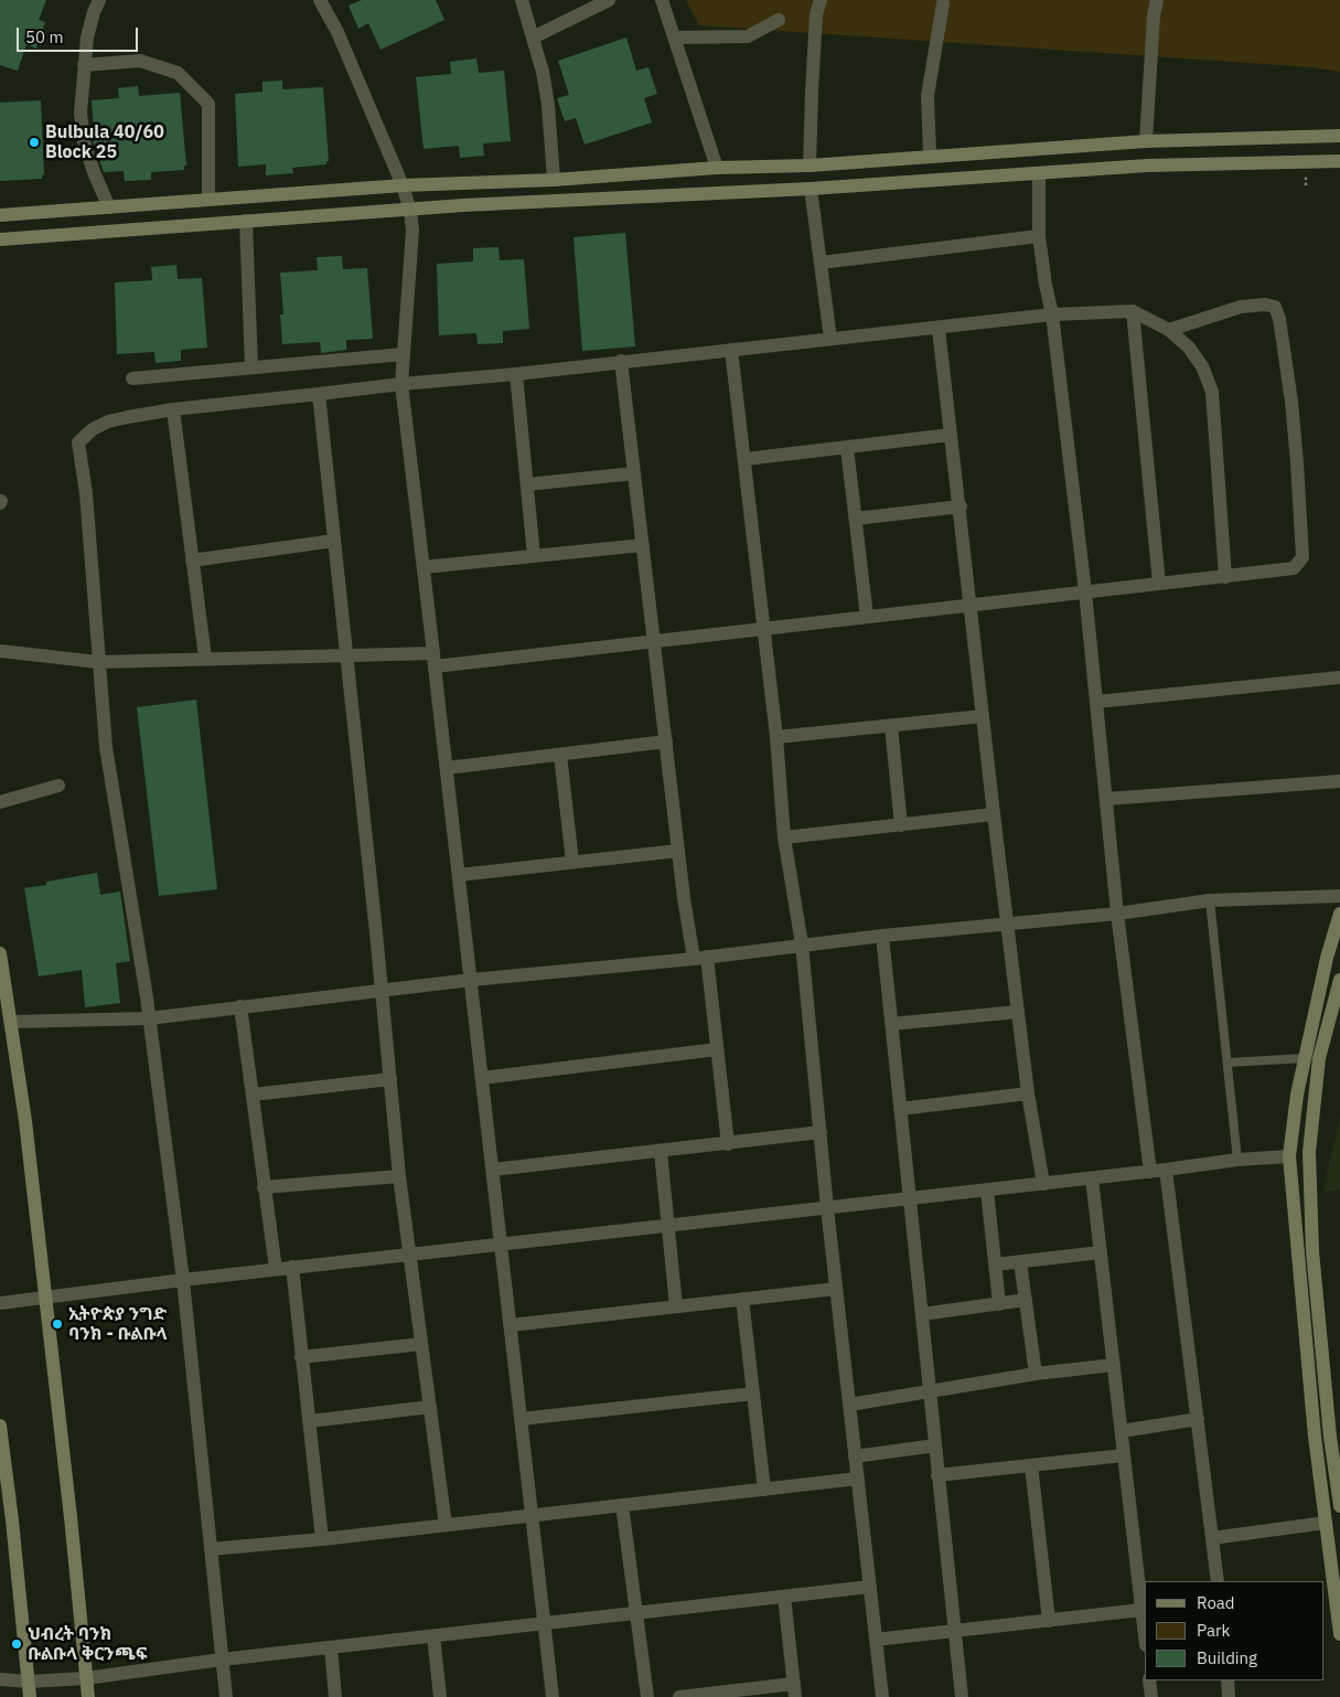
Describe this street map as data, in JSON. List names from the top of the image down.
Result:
{
  "places": ["Bulbula 40/60 Block 25", "ኢትዮጵያ ንግድ ባንክ - ቡልቡላ", "ህብረት ባንክ ቡልቡላ ቅርንጫፍ"],
  "legend": ["Road", "Park", "Building"],
  "scale_bar": "50 m"
}
